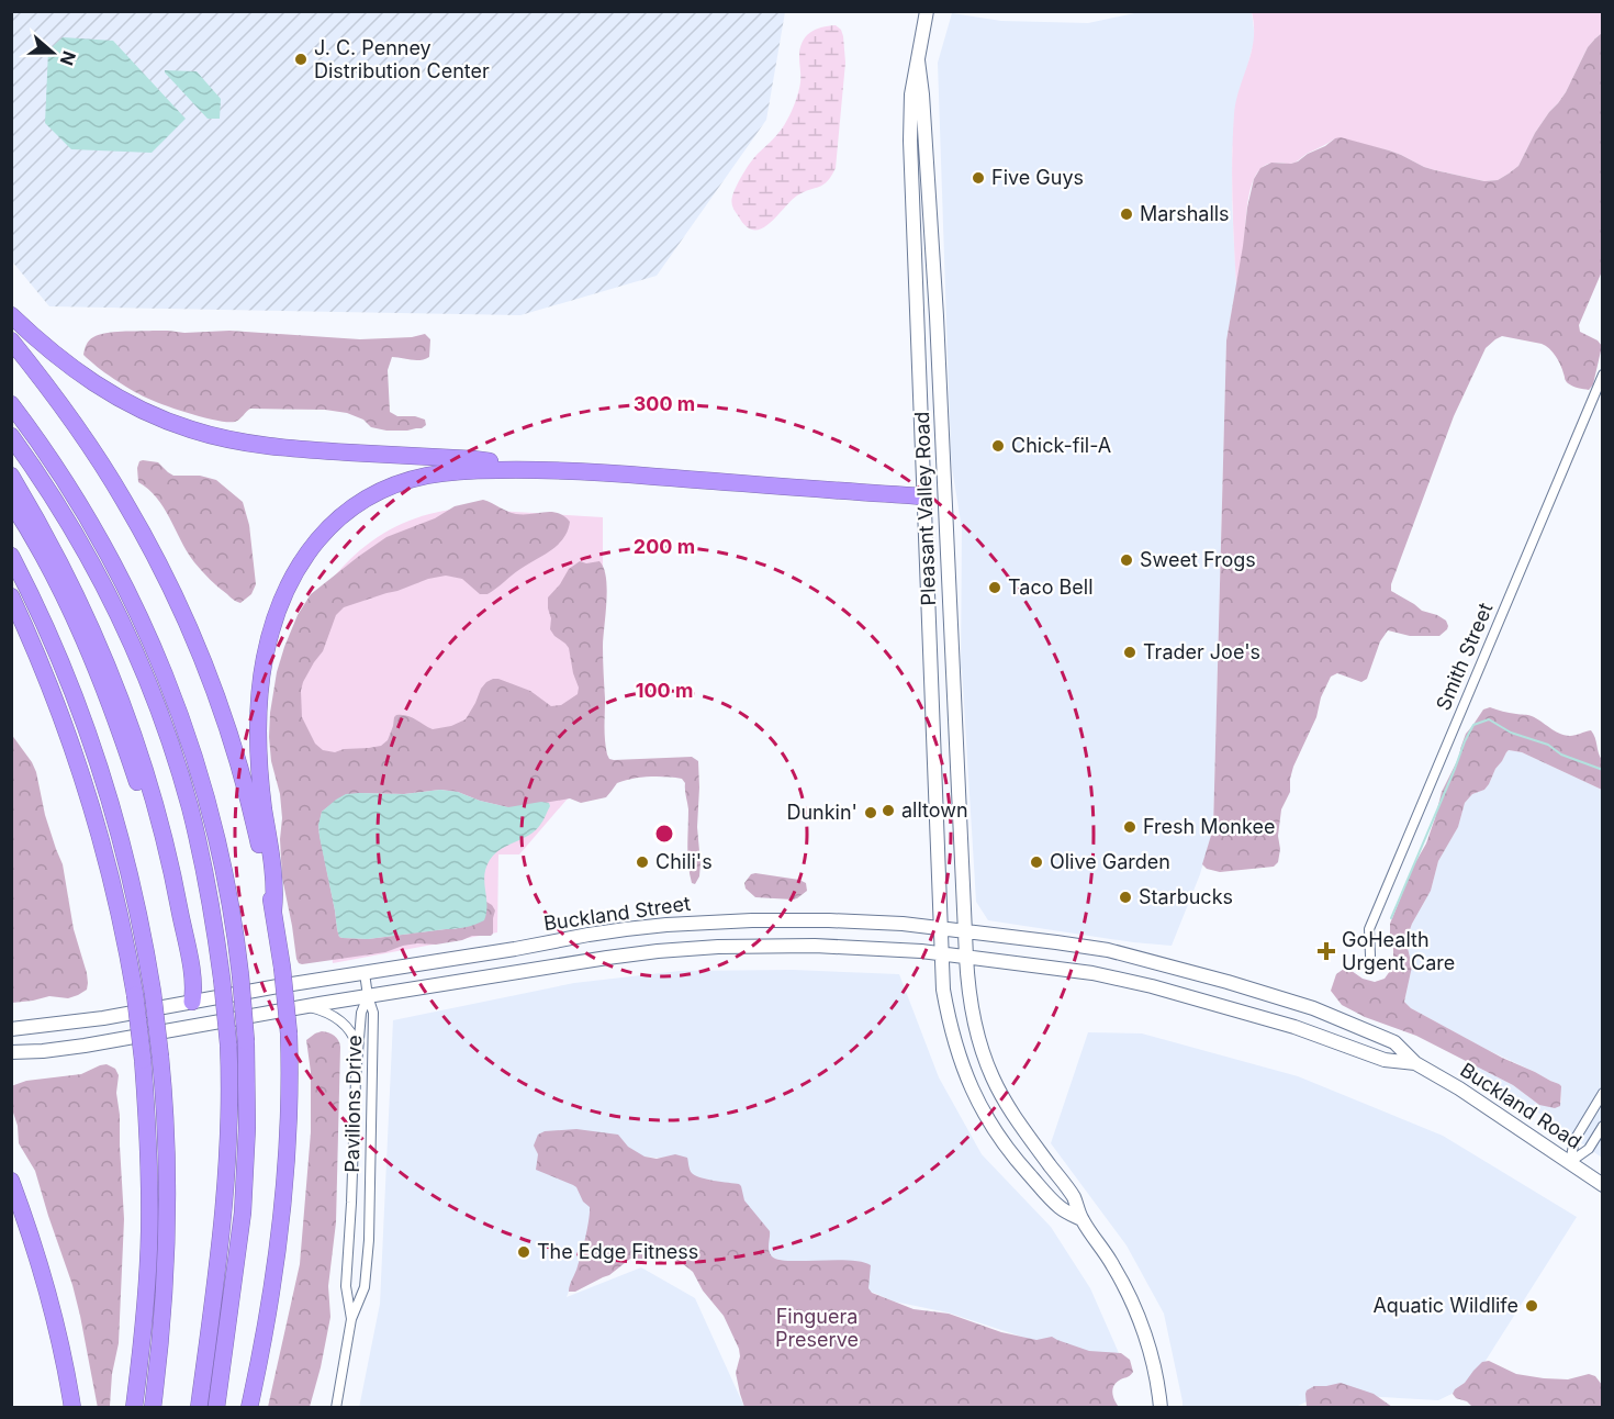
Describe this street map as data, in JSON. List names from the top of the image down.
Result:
{
  "streets": {
    "main road": ["Pleasant Valley Road", "Buckland Street", "Buckland Road"],
    "street": ["Smith Street", "Pavilions Drive"]
  },
  "crossings": [
    ["Pleasant Valley Road", "Buckland Street"],
    ["Pleasant Valley Road", "Buckland Road"],
    ["Buckland Street", "Pavilions Drive"],
    ["Buckland Street", "Buckland Road"]
  ],
  "parks": ["Finguera Preserve"],
  "places": {
    "other": [
      "J. C. Penney Distribution Center",
      "Five Guys",
      "Marshalls",
      "Chick-fil-A",
      "Sweet Frogs",
      "Taco Bell",
      "Trader Joe's",
      "alltown",
      "Dunkin'",
      "Fresh Monkee",
      "Chili's",
      "Olive Garden",
      "Starbucks",
      "The Edge Fitness",
      "Aquatic Wildlife"
    ],
    "health": ["GoHealth Urgent Care"]
  },
  "north": "right",
  "rings": ["300 m", "200 m", "100 m"]
}
